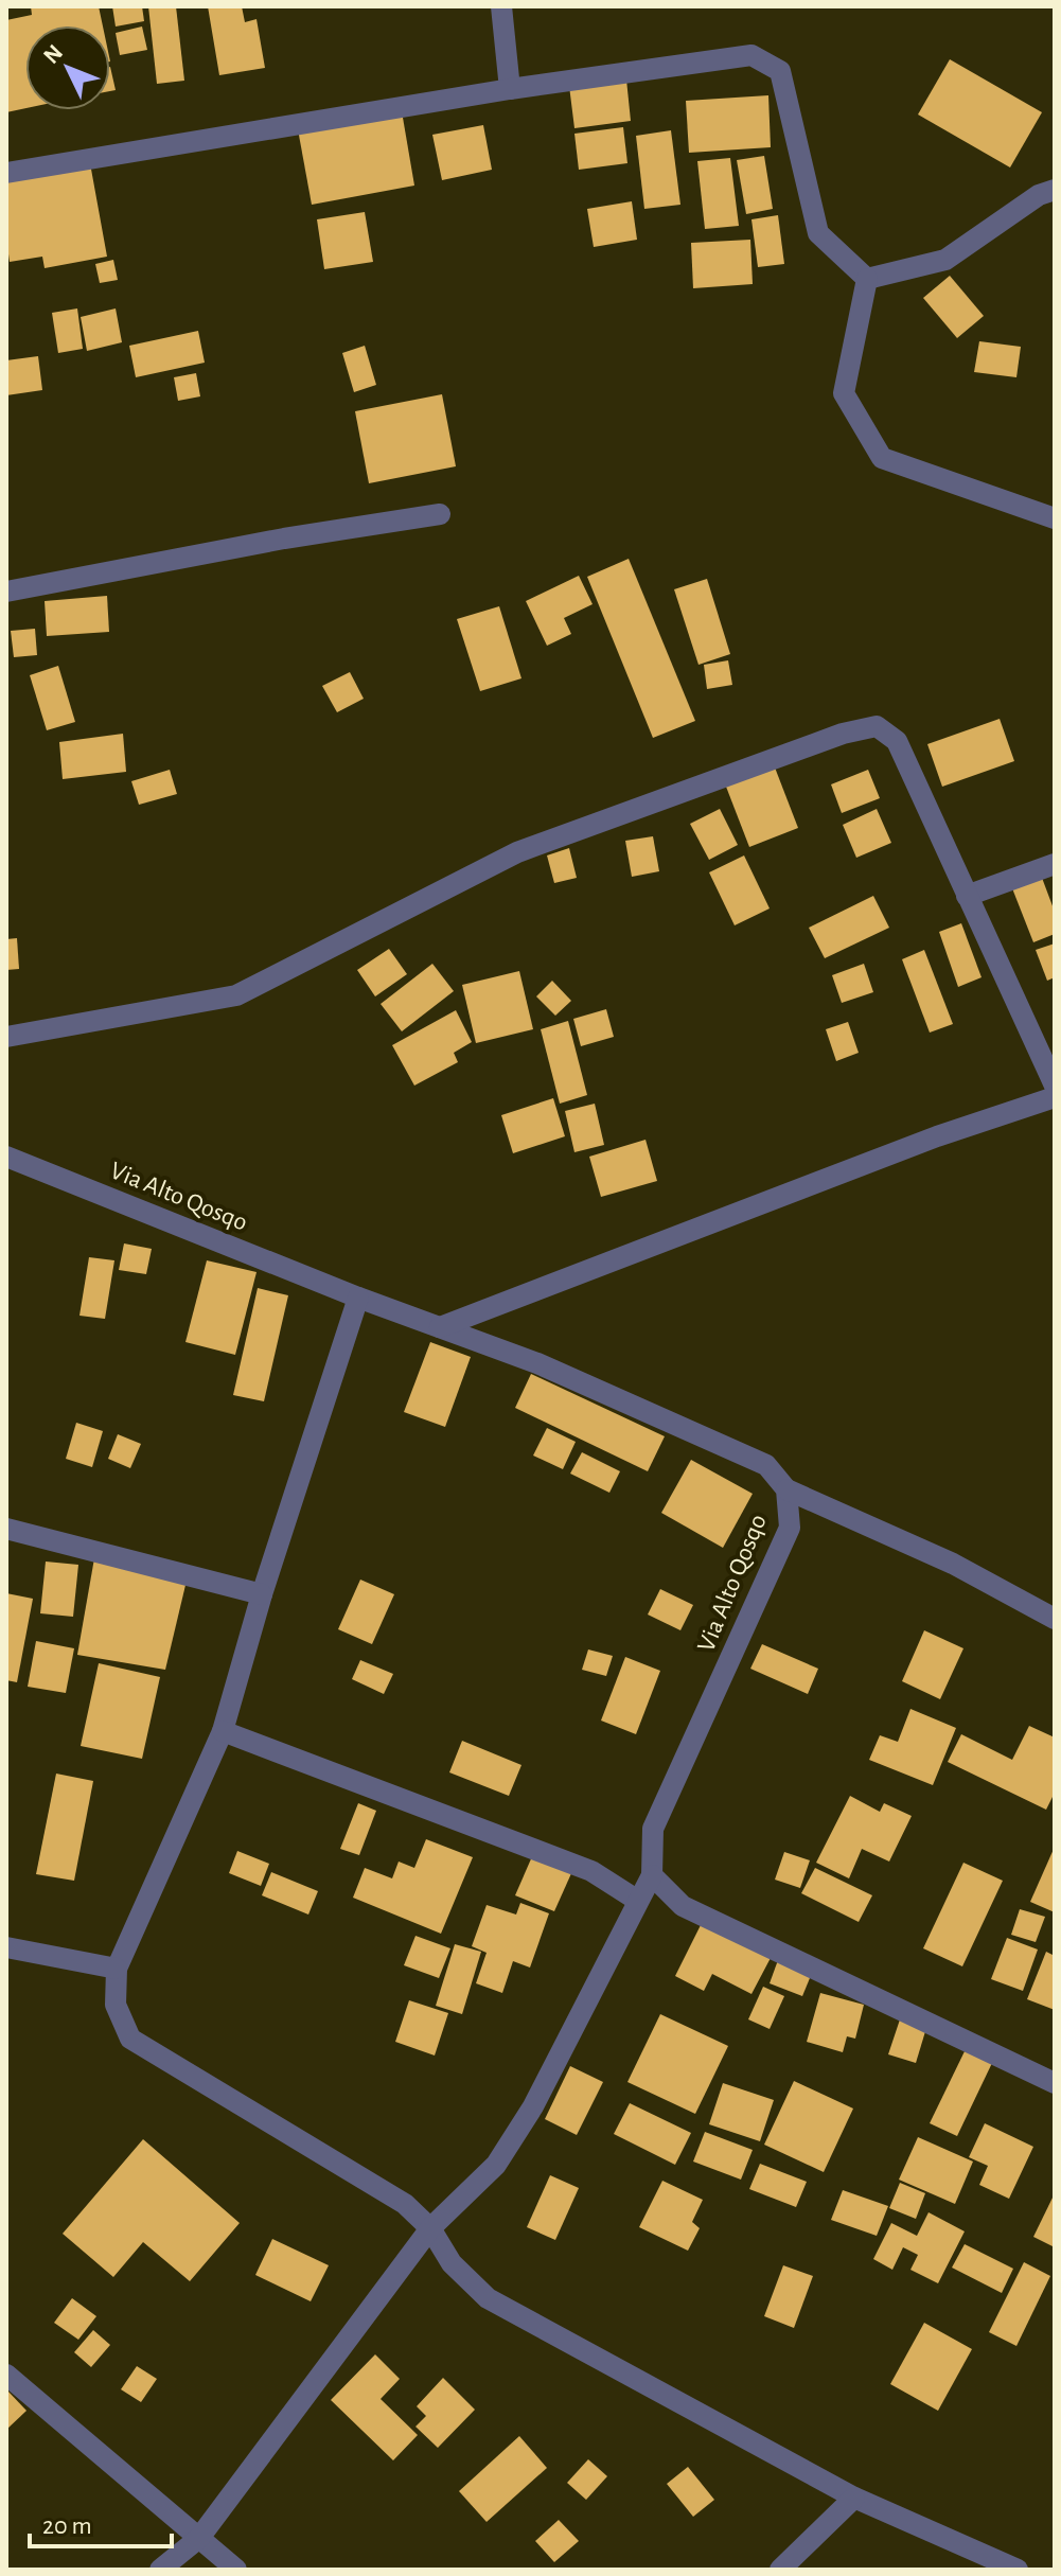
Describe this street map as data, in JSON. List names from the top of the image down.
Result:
{
  "streets": {
    "street": ["Via Alto Qosqo"]
  },
  "scale_bar": "20 m",
  "north": "top left"
}
